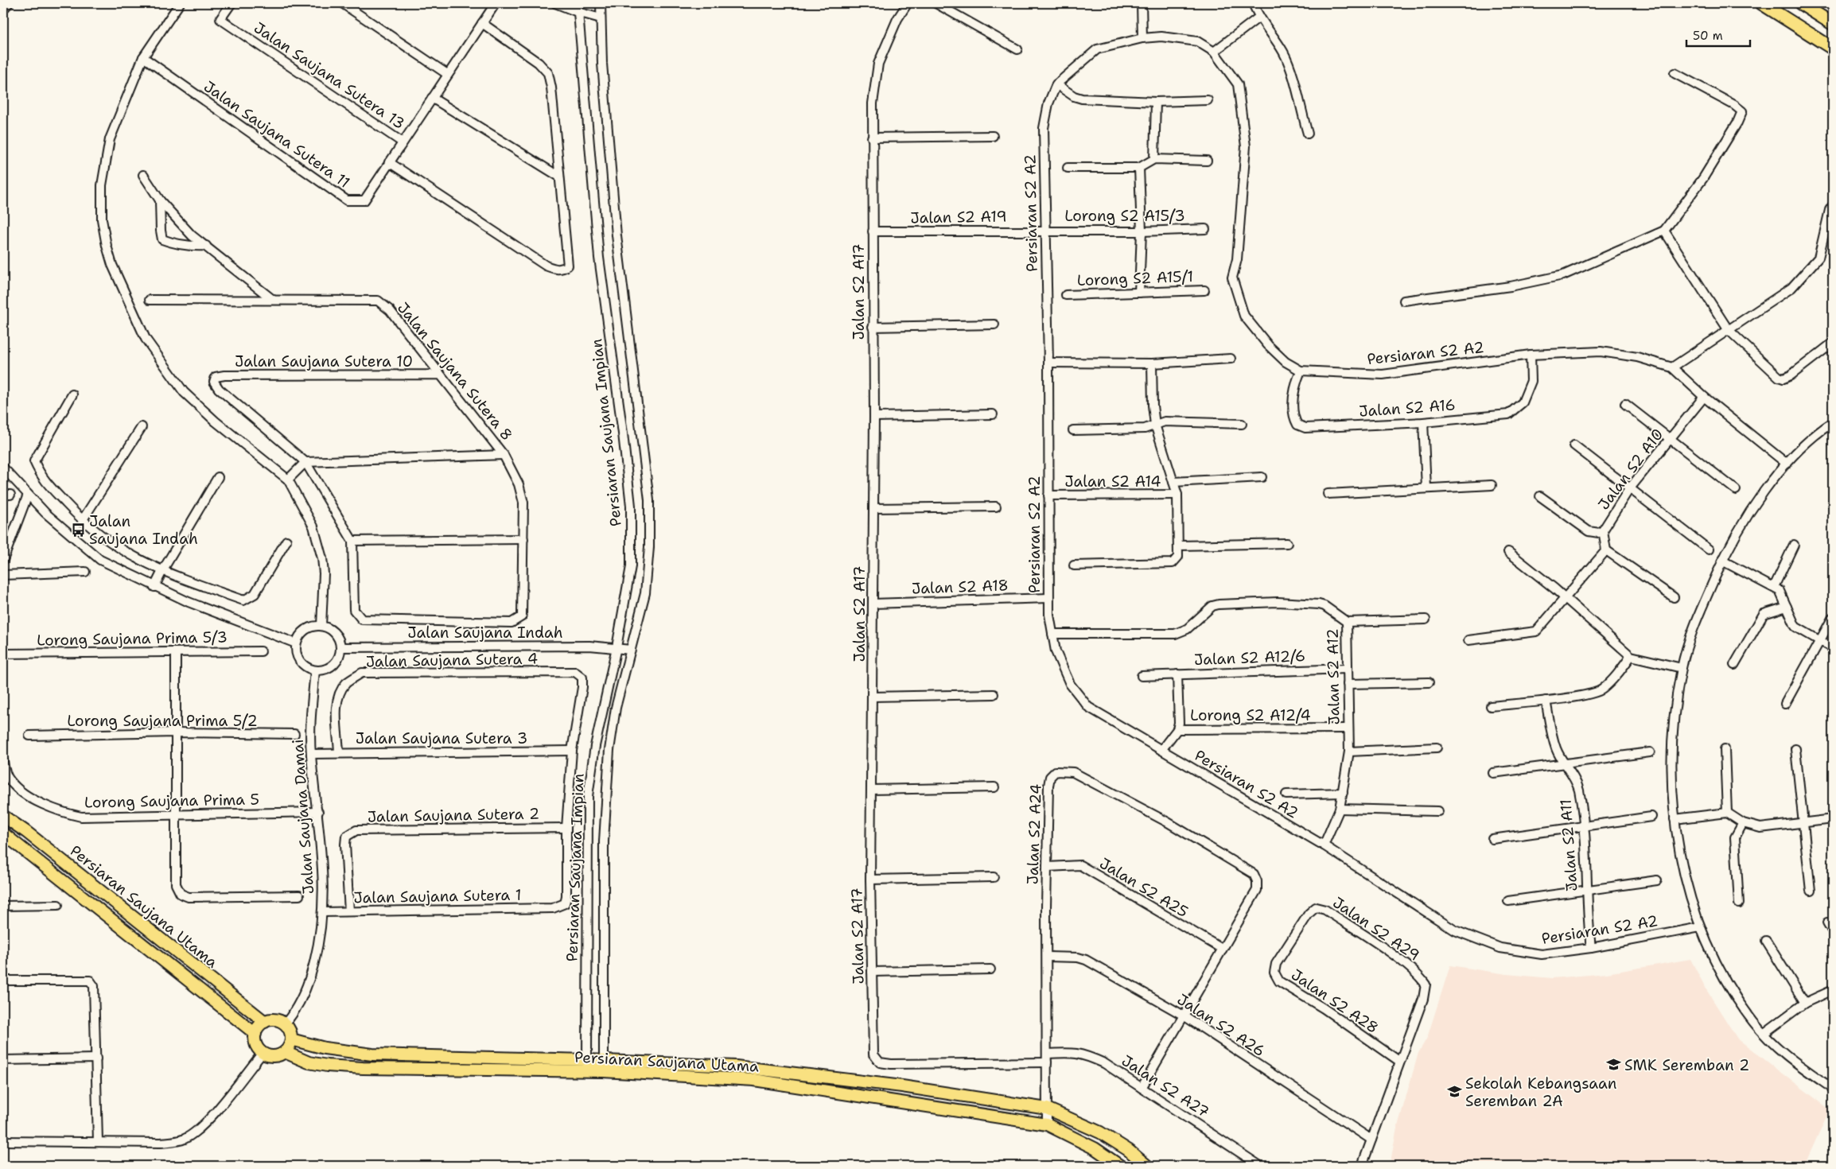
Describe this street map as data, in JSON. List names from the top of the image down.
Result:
{
  "streets": {
    "main road": ["Persiaran Saujana Utama"],
    "street": [
      "Jalan Saujana Sutera 13",
      "Jalan Saujana Sutera 11",
      "Persiaran S2 A2",
      "Lorong S2 A15/3",
      "Jalan S2 A19",
      "Lorong S2 A15/1",
      "Jalan S2 A17",
      "Jalan Saujana Sutera 10",
      "Jalan Saujana Sutera 8",
      "Jalan S2 A16",
      "Persiaran Saujana Impian",
      "Jalan S2 A10",
      "Jalan S2 A14",
      "Jalan S2 A18",
      "Jalan Saujana Indah",
      "Lorong Saujana Prima 5/3",
      "Jalan S2 A12/6",
      "Jalan Saujana Sutera 4",
      "Jalan S2 A12",
      "Lorong S2 A12/4",
      "Lorong Saujana Prima 5/2",
      "Jalan Saujana Sutera 3",
      "Lorong Saujana Prima 5",
      "Jalan Saujana Sutera 2",
      "Jalan Saujana Damai",
      "Jalan S2 A24",
      "Jalan S2 A11",
      "Jalan S2 A25",
      "Jalan Saujana Sutera 1",
      "Jalan S2 A29",
      "Jalan S2 A28",
      "Jalan S2 A26",
      "Jalan S2 A27"
    ]
  },
  "crossings": [
    ["Jalan Saujana Sutera 13", "Jalan Saujana Sutera 11"],
    ["Persiaran S2 A2", "Lorong S2 A15/3"],
    ["Persiaran S2 A2", "Jalan S2 A19"],
    ["Persiaran S2 A2", "Jalan S2 A16"],
    ["Persiaran S2 A2", "Jalan S2 A10"],
    ["Persiaran S2 A2", "Jalan S2 A14"],
    ["Persiaran S2 A2", "Jalan S2 A18"],
    ["Persiaran S2 A2", "Jalan S2 A12"],
    ["Persiaran S2 A2", "Jalan S2 A11"],
    ["Lorong S2 A15/3", "Jalan S2 A19"],
    ["Jalan S2 A19", "Jalan S2 A17"],
    ["Jalan S2 A17", "Jalan S2 A18"],
    ["Jalan S2 A17", "Jalan S2 A24"],
    ["Jalan S2 A17", "Jalan S2 A27"],
    ["Jalan Saujana Sutera 10", "Jalan Saujana Sutera 8"],
    ["Persiaran Saujana Impian", "Jalan Saujana Indah"],
    ["Persiaran Saujana Impian", "Persiaran Saujana Utama"],
    ["Jalan Saujana Indah", "Jalan Saujana Damai"],
    ["Jalan S2 A12/6", "Jalan S2 A12"],
    ["Jalan Saujana Sutera 4", "Jalan Saujana Sutera 3"],
    ["Jalan S2 A12", "Lorong S2 A12/4"],
    ["Jalan Saujana Sutera 3", "Jalan Saujana Damai"],
    ["Lorong Saujana Prima 5", "Jalan Saujana Damai"],
    ["Jalan Saujana Sutera 2", "Jalan Saujana Sutera 1"],
    ["Jalan Saujana Damai", "Jalan Saujana Sutera 1"],
    ["Jalan Saujana Damai", "Persiaran Saujana Utama"],
    ["Jalan S2 A24", "Jalan S2 A25"],
    ["Jalan S2 A24", "Persiaran Saujana Utama"],
    ["Jalan S2 A24", "Jalan S2 A26"],
    ["Jalan S2 A24", "Jalan S2 A27"],
    ["Jalan S2 A29", "Jalan S2 A28"]
  ],
  "places": {
    "bus stop": ["Jalan Saujana Indah"],
    "school or university": ["SMK Seremban 2", "Sekolah Kebangsaan Seremban 2A"]
  },
  "scale_bar": "50 m"
}
